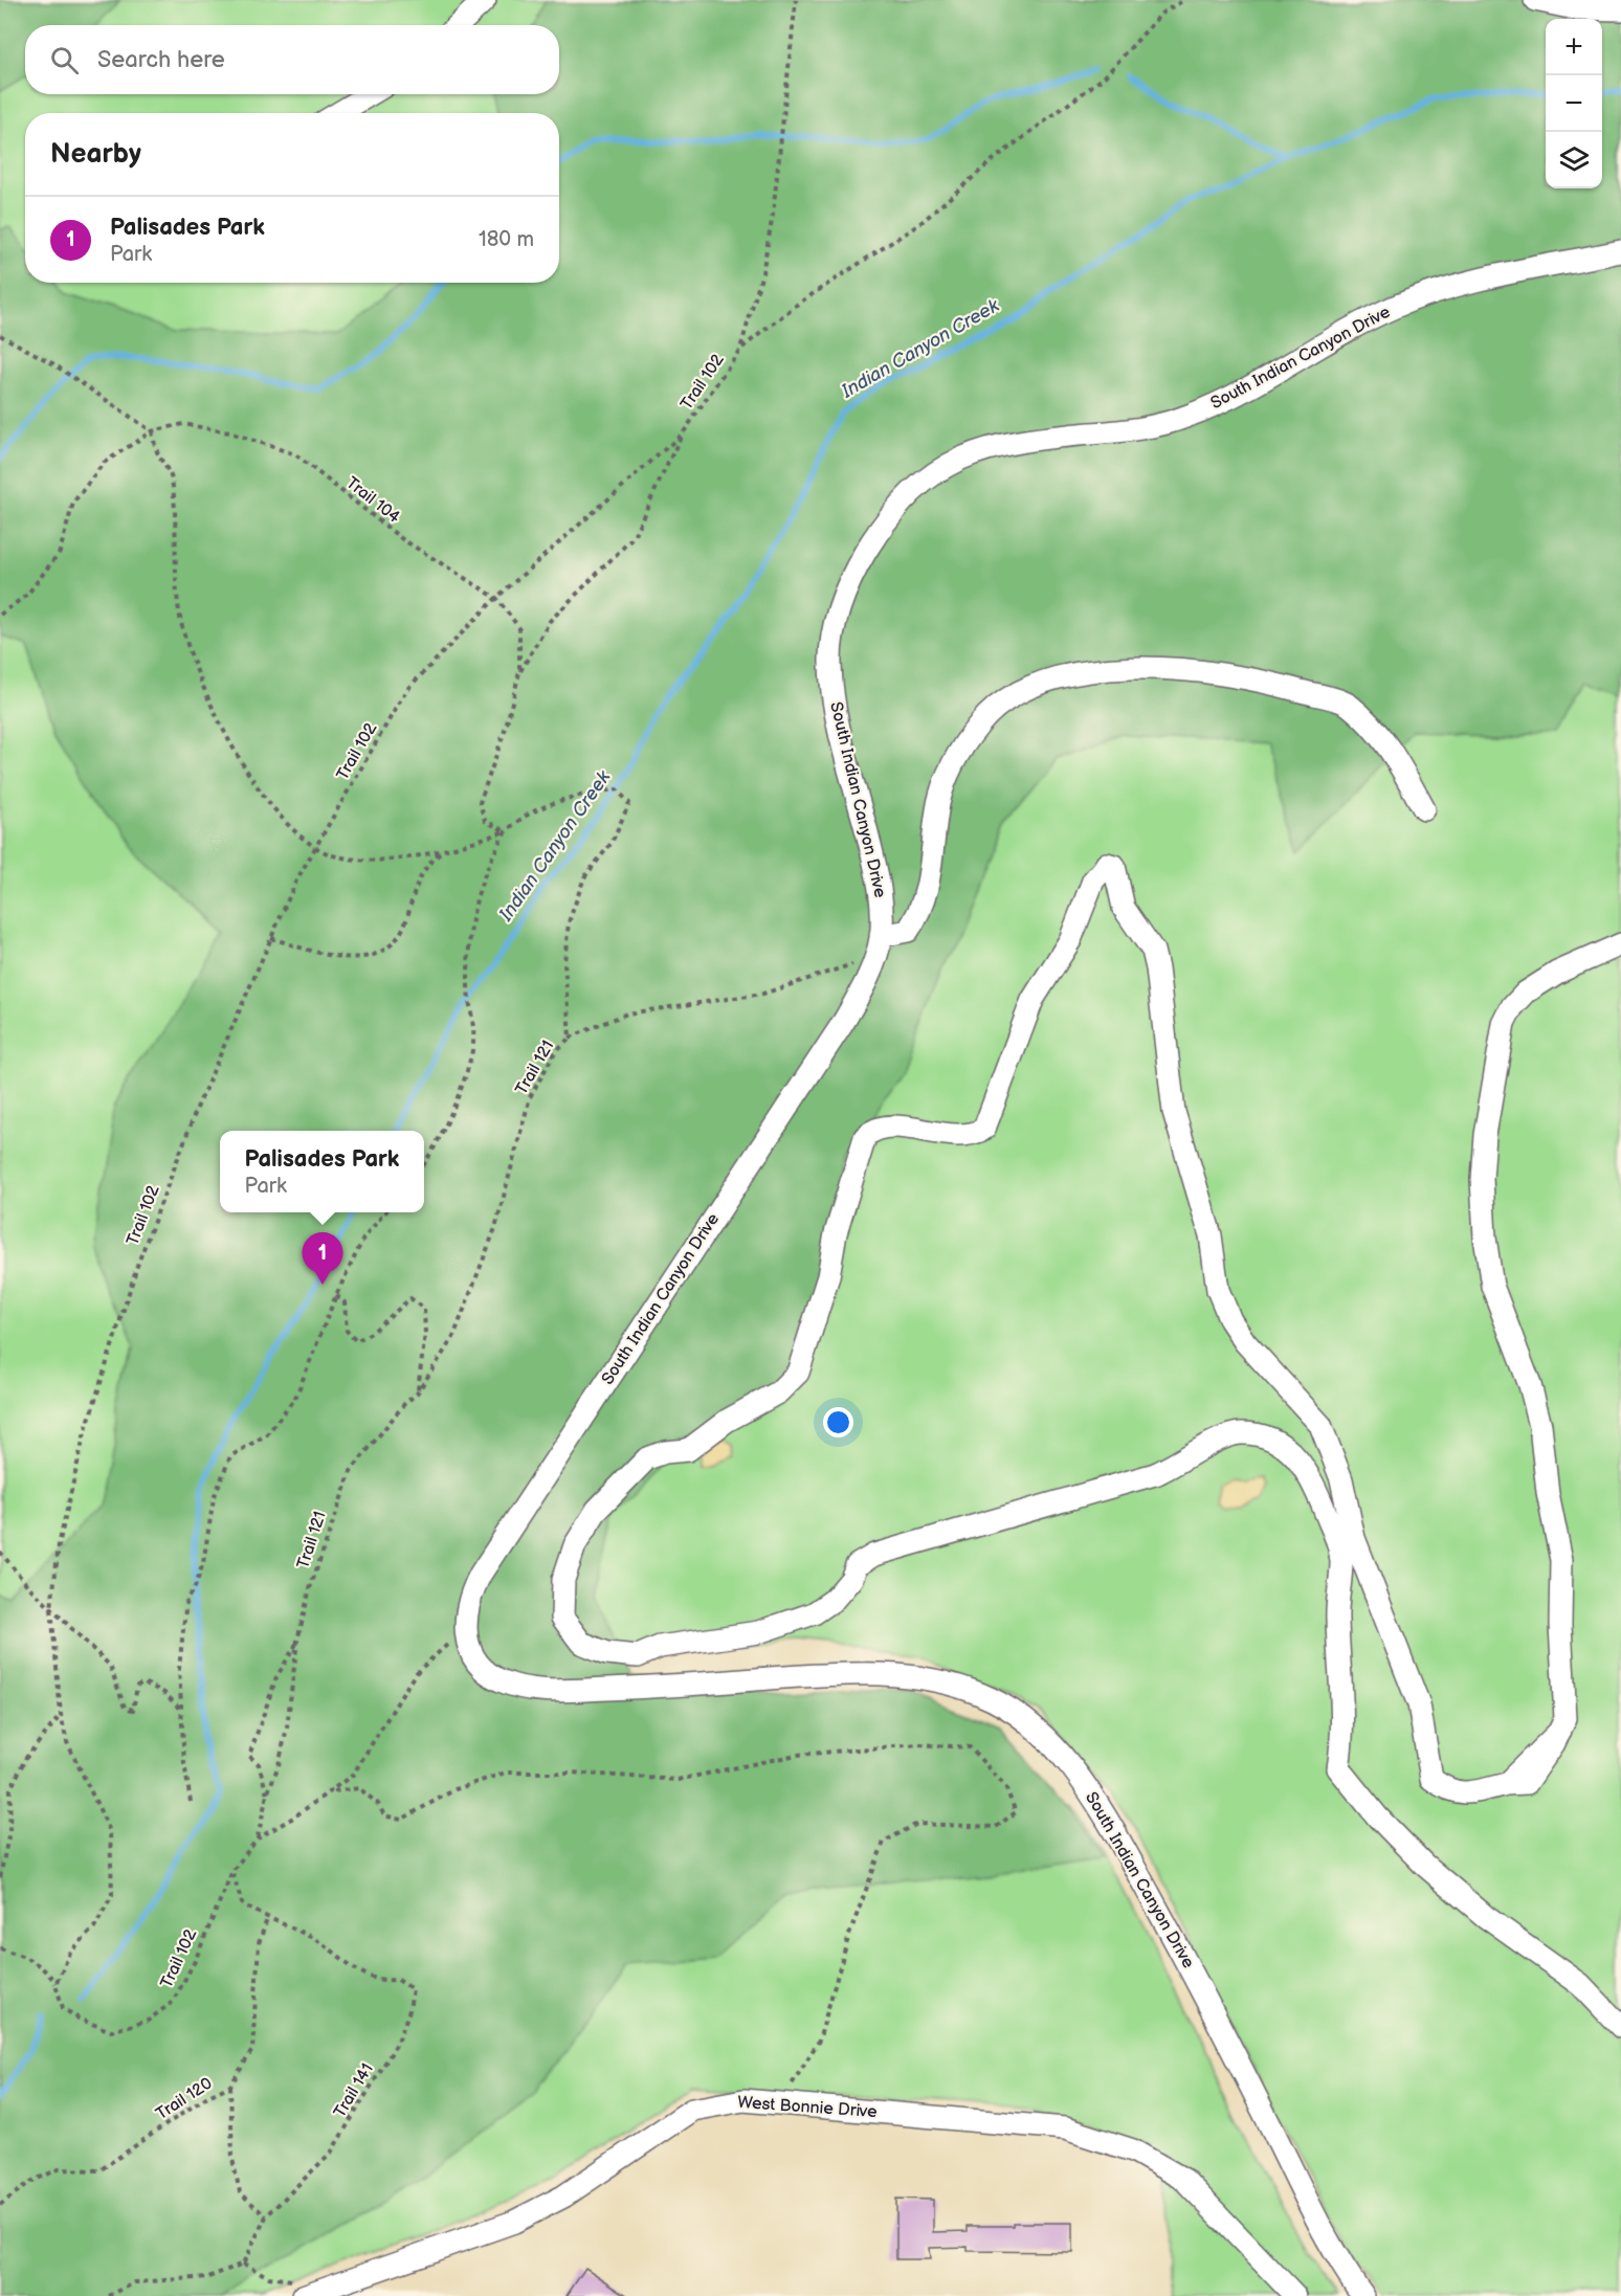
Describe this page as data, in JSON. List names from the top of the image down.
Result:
{
  "streets": {
    "street": ["South Indian Canyon Drive", "West Bonnie Drive"],
    "path": [
      "Trail 102",
      "Trail 104",
      "Trail 121",
      "Trail 141",
      "Trail 120"
    ]
  },
  "crossings": [
    ["South Indian Canyon Drive", "Trail 102"],
    ["Trail 102", "Trail 104"],
    ["Trail 102", "Trail 121"],
    ["Trail 102", "Trail 141"],
    ["Trail 104", "Trail 121"],
    ["Trail 141", "Trail 120"]
  ],
  "water": ["Indian Canyon Creek"],
  "page": {
    "map_buttons": ["+", "−"],
    "search": "Search here",
    "heading": "Nearby",
    "list": [
      {
        "mark": "1",
        "name": "Palisades Park",
        "note": "Park",
        "value": "180 m"
      }
    ],
    "popup": ["Palisades Park", "Park"],
    "pins": "1"
  }
}
